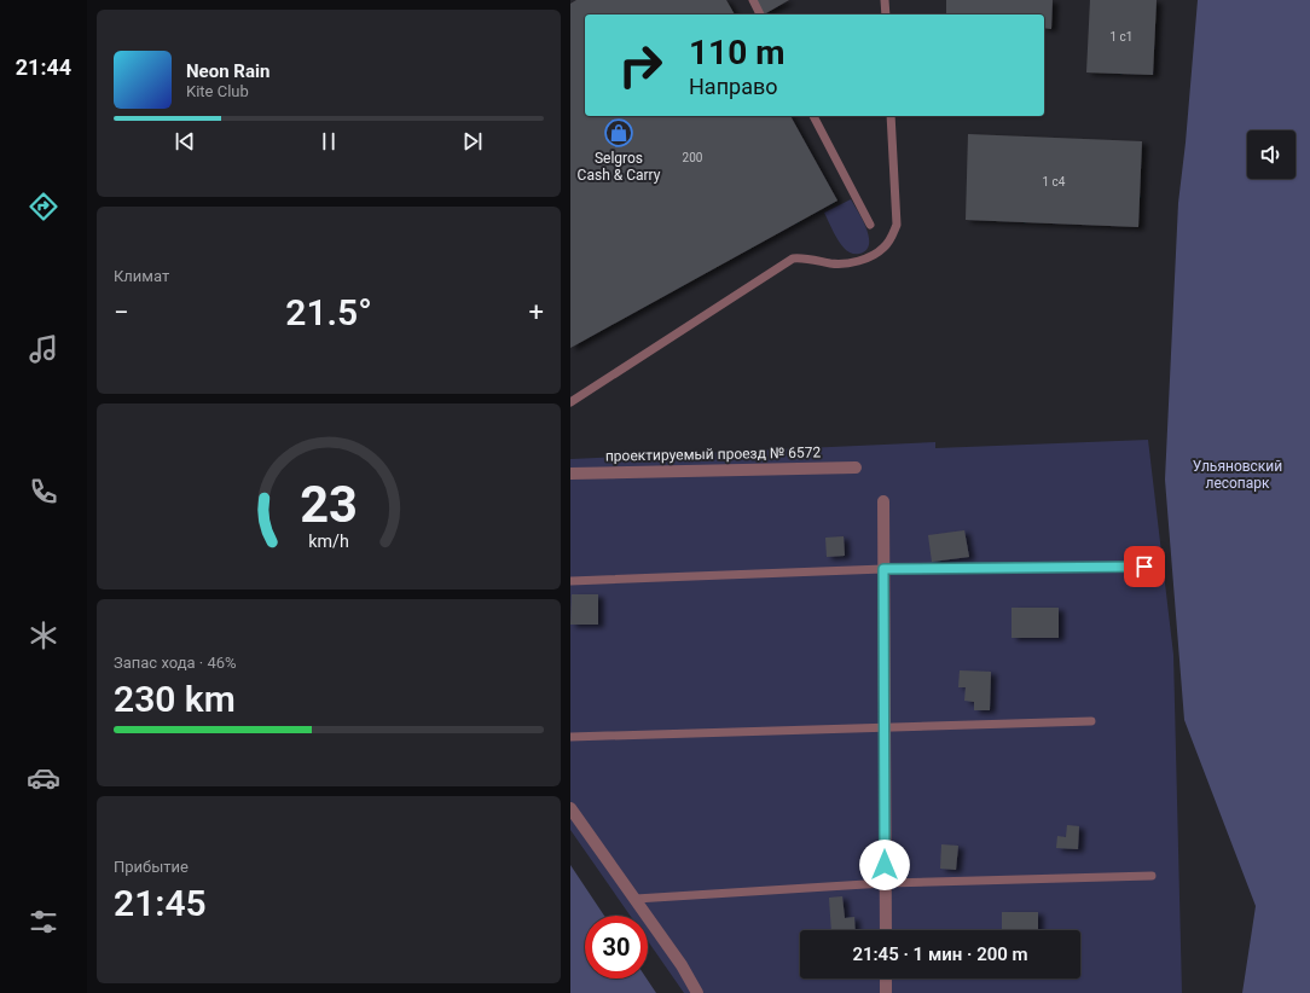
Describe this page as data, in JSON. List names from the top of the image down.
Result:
{
  "streets": {
    "street": ["проектируемый проезд № 6572"]
  },
  "parks": ["Ульяновский лесопарк"],
  "places": {
    "shop": ["Selgros Cash & Carry"]
  },
  "house_numbers": ["1 с1", "200", "1 с4"],
  "page": {
    "tabs": "21:44",
    "turn": ["110 m", "Направо"],
    "song": ["Neon Rain", "Kite Club"],
    "tile": [
      "Климат",
      ["Запас хода · 46%", "230 km"],
      ["Прибытие", "21:45"]
    ],
    "heat": ["−", "21.5°", "+"],
    "limit": "30",
    "trip": "21:45 · 1 мин · 200 m",
    "gauge": ["23", "km/h"]
  }
}
